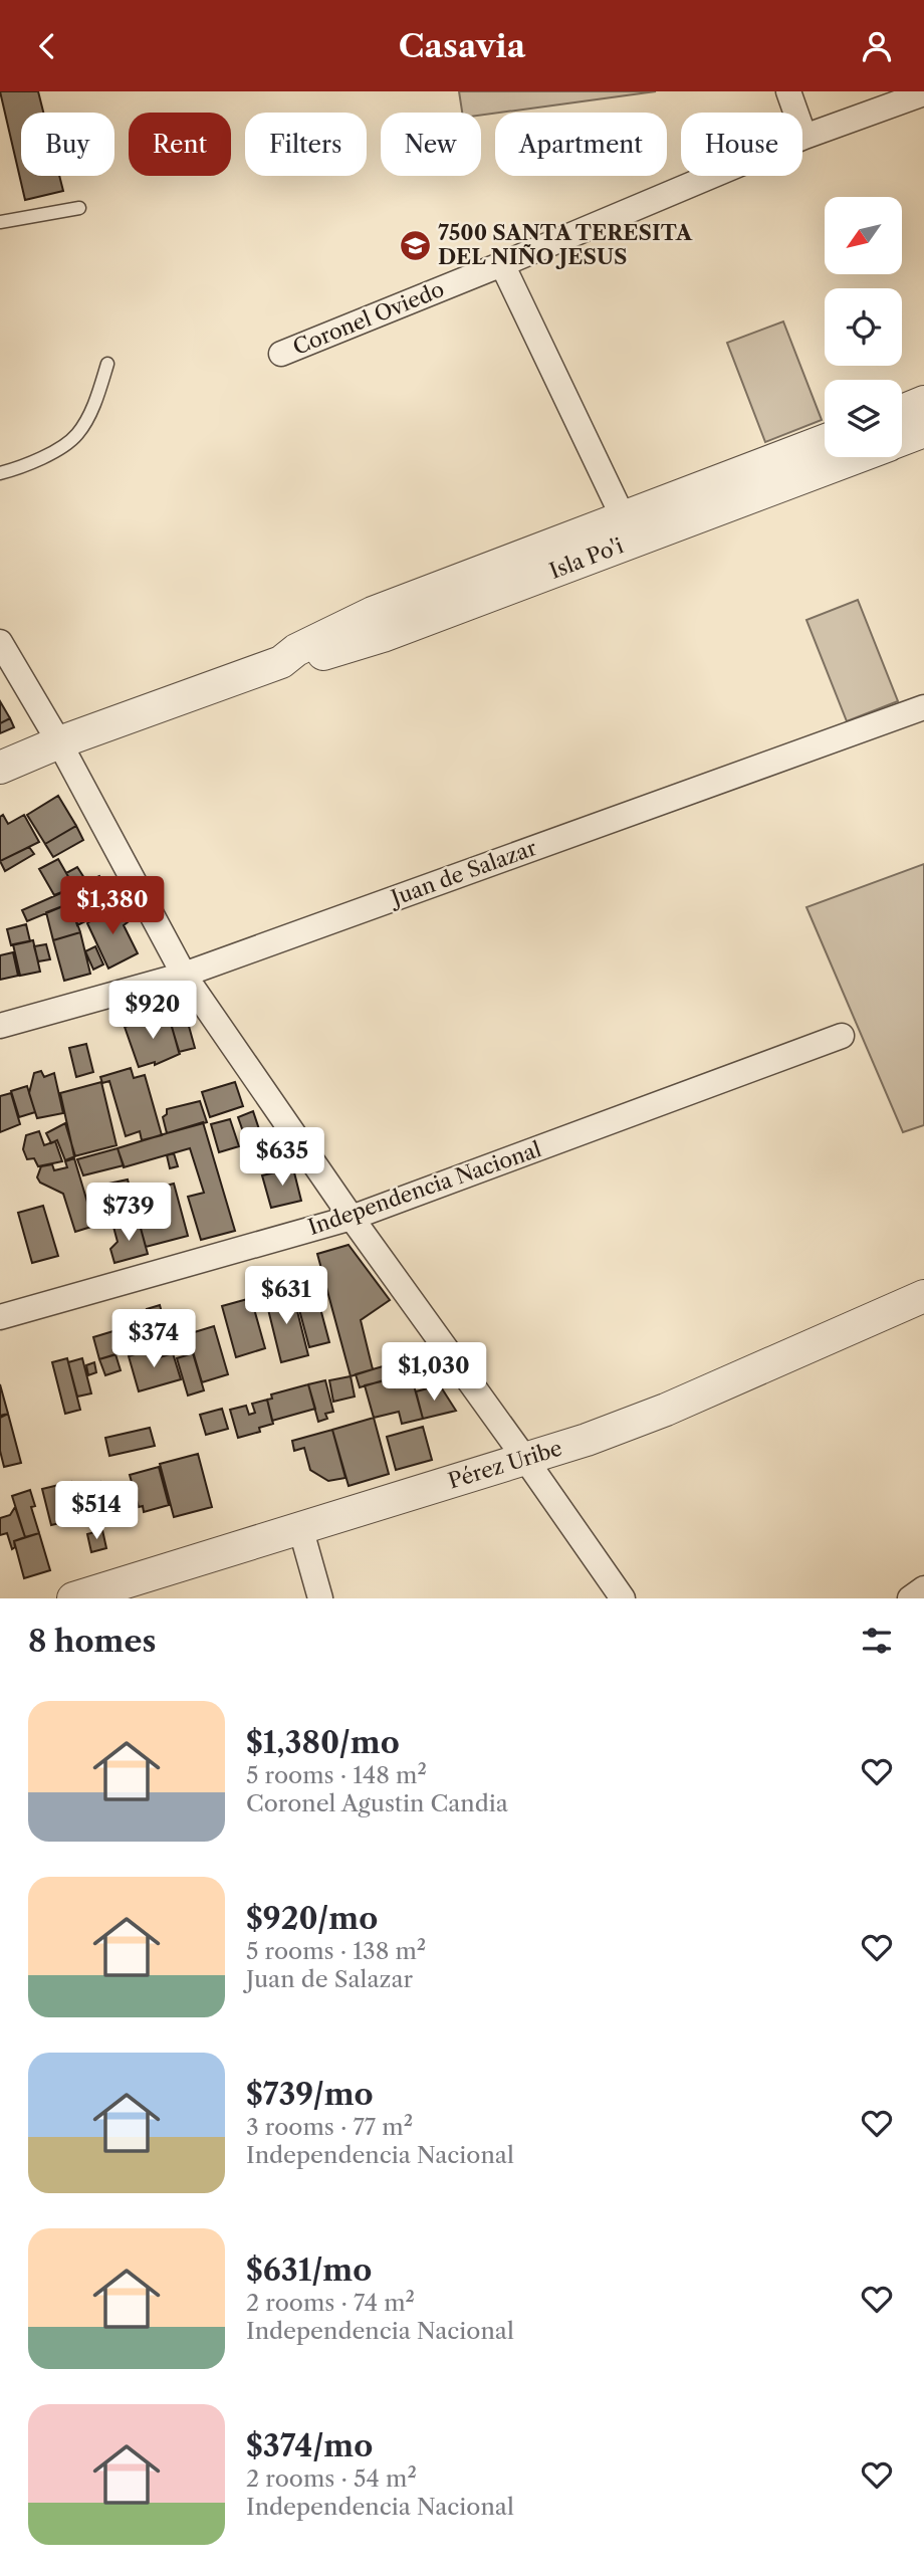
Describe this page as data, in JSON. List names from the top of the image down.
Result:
{
  "streets": {
    "street": [
      "Coronel Oviedo",
      "Isla Po'i",
      "Juan de Salazar",
      "Independencia Nacional",
      "Pérez Uribe"
    ]
  },
  "places": {
    "school or university": ["7500 SANTA TERESITA DEL NIÑO JESUS"]
  },
  "north": "bottom left",
  "page": {
    "header": "Casavia",
    "chip": [
      "Buy",
      "Rent",
      "Filters",
      "New",
      "Apartment",
      "House"
    ],
    "price": [
      "$1,380",
      "$920",
      "$635",
      "$739",
      "$631",
      "$374",
      "$1,030",
      "$514"
    ],
    "heading": "8 homes",
    "list": [
      {
        "name": "$1,380/mo",
        "note": "5 rooms · 148 m² · Coronel Agustin Candia"
      },
      {
        "name": "$920/mo",
        "note": "5 rooms · 138 m² · Juan de Salazar"
      },
      {
        "name": "$739/mo",
        "note": "3 rooms · 77 m² · Independencia Nacional"
      },
      {
        "name": "$631/mo",
        "note": "2 rooms · 74 m² · Independencia Nacional"
      },
      {
        "name": "$374/mo",
        "note": "2 rooms · 54 m² · Independencia Nacional"
      }
    ]
  }
}
